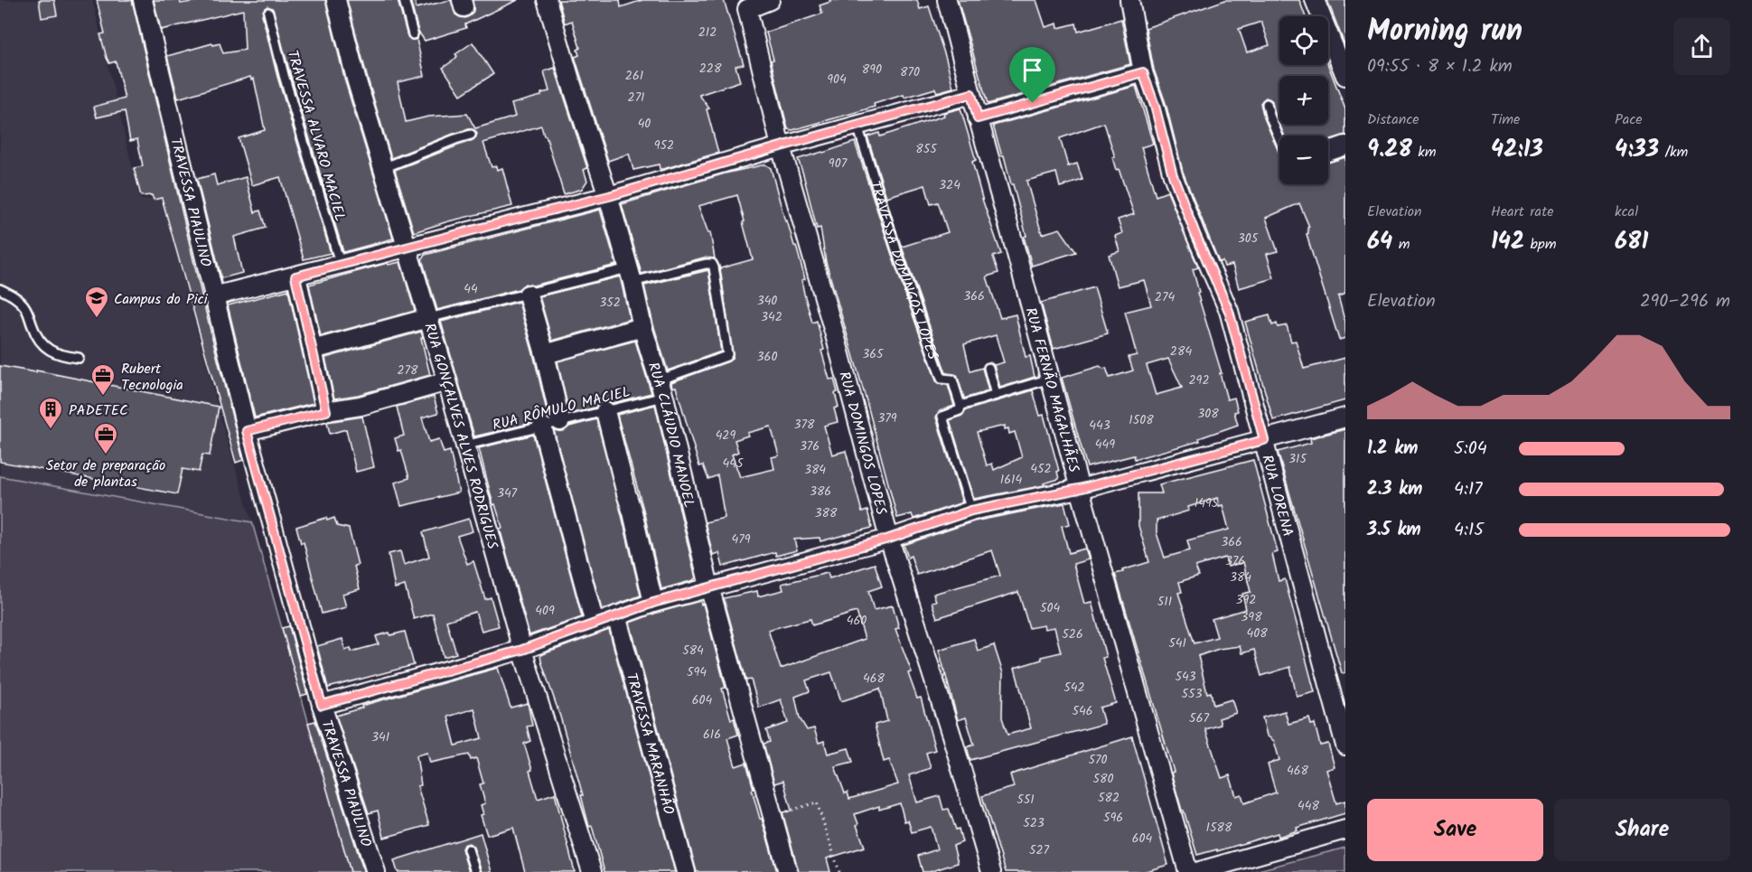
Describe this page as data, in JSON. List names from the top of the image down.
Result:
{
  "streets": {
    "street": [
      "TRAVESSA PIAULINO",
      "RUA FERNÃO MAGALHÃES",
      "RUA CLÁUDIO MANOEL",
      "RUA GONÇALVES ALVES RODRIGUES",
      "RUA DOMINGOS LOPES",
      "RUA LORENA",
      "TRAVESSA MARANHÃO"
    ],
    "lane": ["TRAVESSA ALVARO MACIEL", "TRAVESSA DOMINGOS LOPES", "RUA RÔMULO MACIEL"]
  },
  "crossings": [
    ["RUA RÔMULO MACIEL", "RUA CLÁUDIO MANOEL"],
    ["RUA RÔMULO MACIEL", "RUA GONÇALVES ALVES RODRIGUES"]
  ],
  "places": {
    "school or university": ["Campus do Pici"],
    "office": ["Rubert Tecnologia", "Setor de preparação de plantas"],
    "building": ["PADETEC"]
  },
  "house_numbers": [
    "212",
    "228",
    "890",
    "870",
    "261",
    "904",
    "271",
    "40",
    "952",
    "855",
    "907",
    "324",
    "305",
    "44",
    "366",
    "274",
    "340",
    "352",
    "342",
    "284",
    "365",
    "360",
    "278",
    "292",
    "308",
    "379",
    "1508",
    "378",
    "443",
    "429",
    "449",
    "376",
    "315",
    "445",
    "452",
    "384",
    "1614",
    "386",
    "347",
    "1495",
    "388",
    "479",
    "366",
    "376",
    "384",
    "392",
    "511",
    "504",
    "409",
    "398",
    "460",
    "408",
    "526",
    "541",
    "584",
    "594",
    "543",
    "468",
    "542",
    "553",
    "604",
    "546",
    "567",
    "616",
    "341",
    "570",
    "468",
    "580",
    "582",
    "551",
    "448",
    "596",
    "523",
    "1588",
    "604",
    "527"
  ],
  "page": {
    "heading": ["Morning run", "09:55 · 8 × 1.2 km"],
    "map_buttons": ["+", "−"],
    "stats": [
      ["Distance", "9.28 km"],
      ["Time", "42:13"],
      ["Pace", "4:33 /km"],
      ["Elevation", "64 m"],
      ["Heart rate", "142 bpm"],
      ["kcal", "681"]
    ],
    "chart": ["Elevation", "290–296 m"],
    "list": [
      {
        "name": "1.2 km",
        "note": "5:04"
      },
      {
        "name": "2.3 km",
        "note": "4:17"
      },
      {
        "name": "3.5 km",
        "note": "4:15"
      }
    ],
    "buttons": ["Save", "Share"]
  }
}
